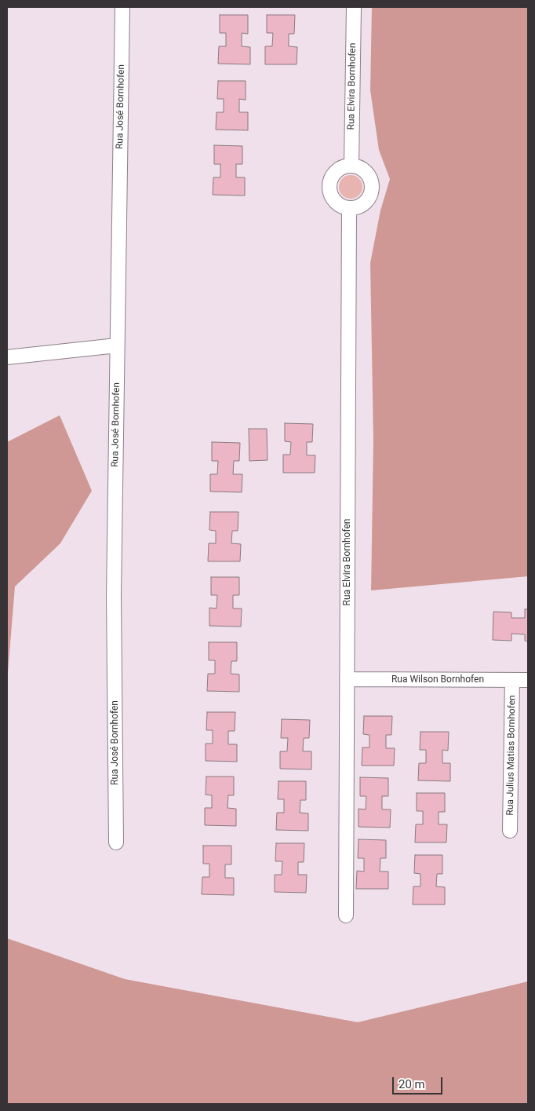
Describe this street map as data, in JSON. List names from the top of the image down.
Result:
{
  "streets": {
    "street": [
      "Rua Elvira Bornhofen",
      "Rua José Bornhofen",
      "Rua Wilson Bornhofen",
      "Rua Julius Matias Bornhofen"
    ]
  },
  "crossings": [
    ["Rua Elvira Bornhofen", "Rua Wilson Bornhofen"],
    ["Rua Wilson Bornhofen", "Rua Julius Matias Bornhofen"]
  ],
  "scale_bar": "20 m"
}
